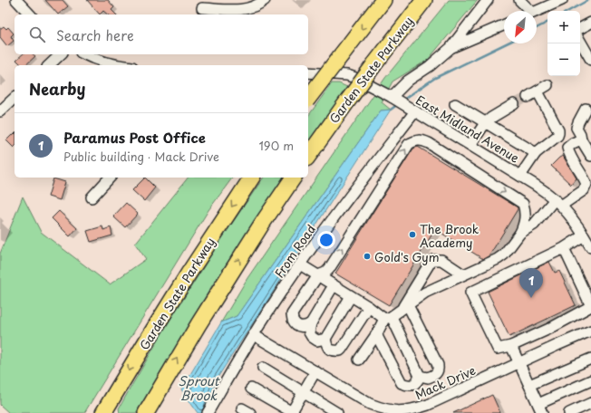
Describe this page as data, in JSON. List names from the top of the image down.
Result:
{
  "streets": {
    "highway": ["Garden State Parkway"],
    "street": ["East Midland Avenue", "From Road", "Mack Drive"]
  },
  "crossings": [
    ["East Midland Avenue", "From Road"],
    ["From Road", "Mack Drive"]
  ],
  "water": ["Sprout Brook"],
  "places": ["The Brook Academy", "Gold's Gym"],
  "north": "bottom left",
  "page": {
    "map_buttons": ["+", "−"],
    "search": "Search here",
    "heading": "Nearby",
    "list": [
      {
        "mark": "1",
        "name": "Paramus Post Office",
        "note": "Public building · Mack Drive",
        "value": "190 m"
      }
    ],
    "pins": "1"
  }
}
